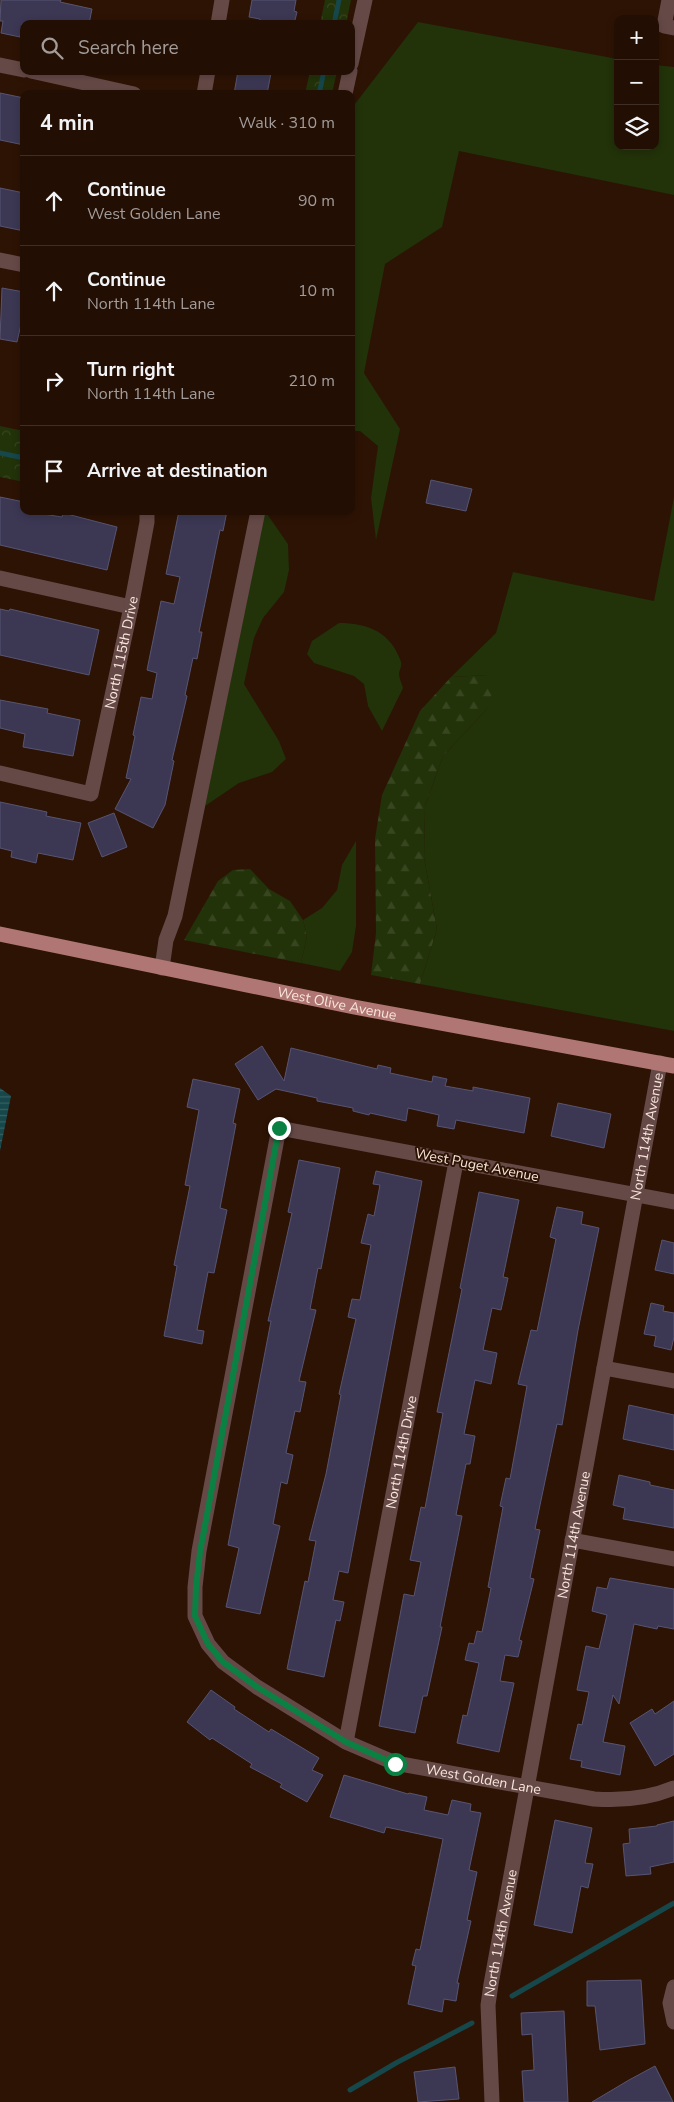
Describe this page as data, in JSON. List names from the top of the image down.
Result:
{
  "streets": {
    "main road": ["West Olive Avenue"],
    "street": [
      "North 115th Drive",
      "North 114th Avenue",
      "West Puget Avenue",
      "North 114th Drive",
      "West Golden Lane"
    ]
  },
  "crossings": [
    ["West Olive Avenue", "North 114th Avenue"],
    ["North 114th Avenue", "West Puget Avenue"],
    ["North 114th Avenue", "West Golden Lane"],
    ["West Puget Avenue", "North 114th Drive"],
    ["West Puget Avenue", "West Golden Lane"],
    ["North 114th Drive", "West Golden Lane"]
  ],
  "page": {
    "map_buttons": ["+", "−"],
    "search": "Search here",
    "heading": ["4 min", "Walk · 310 m"],
    "list": [
      ["Continue", "West Golden Lane", "90 m"],
      ["Continue", "North 114th Lane", "10 m"],
      ["Turn right", "North 114th Lane", "210 m"],
      "Arrive at destination"
    ]
  }
}
